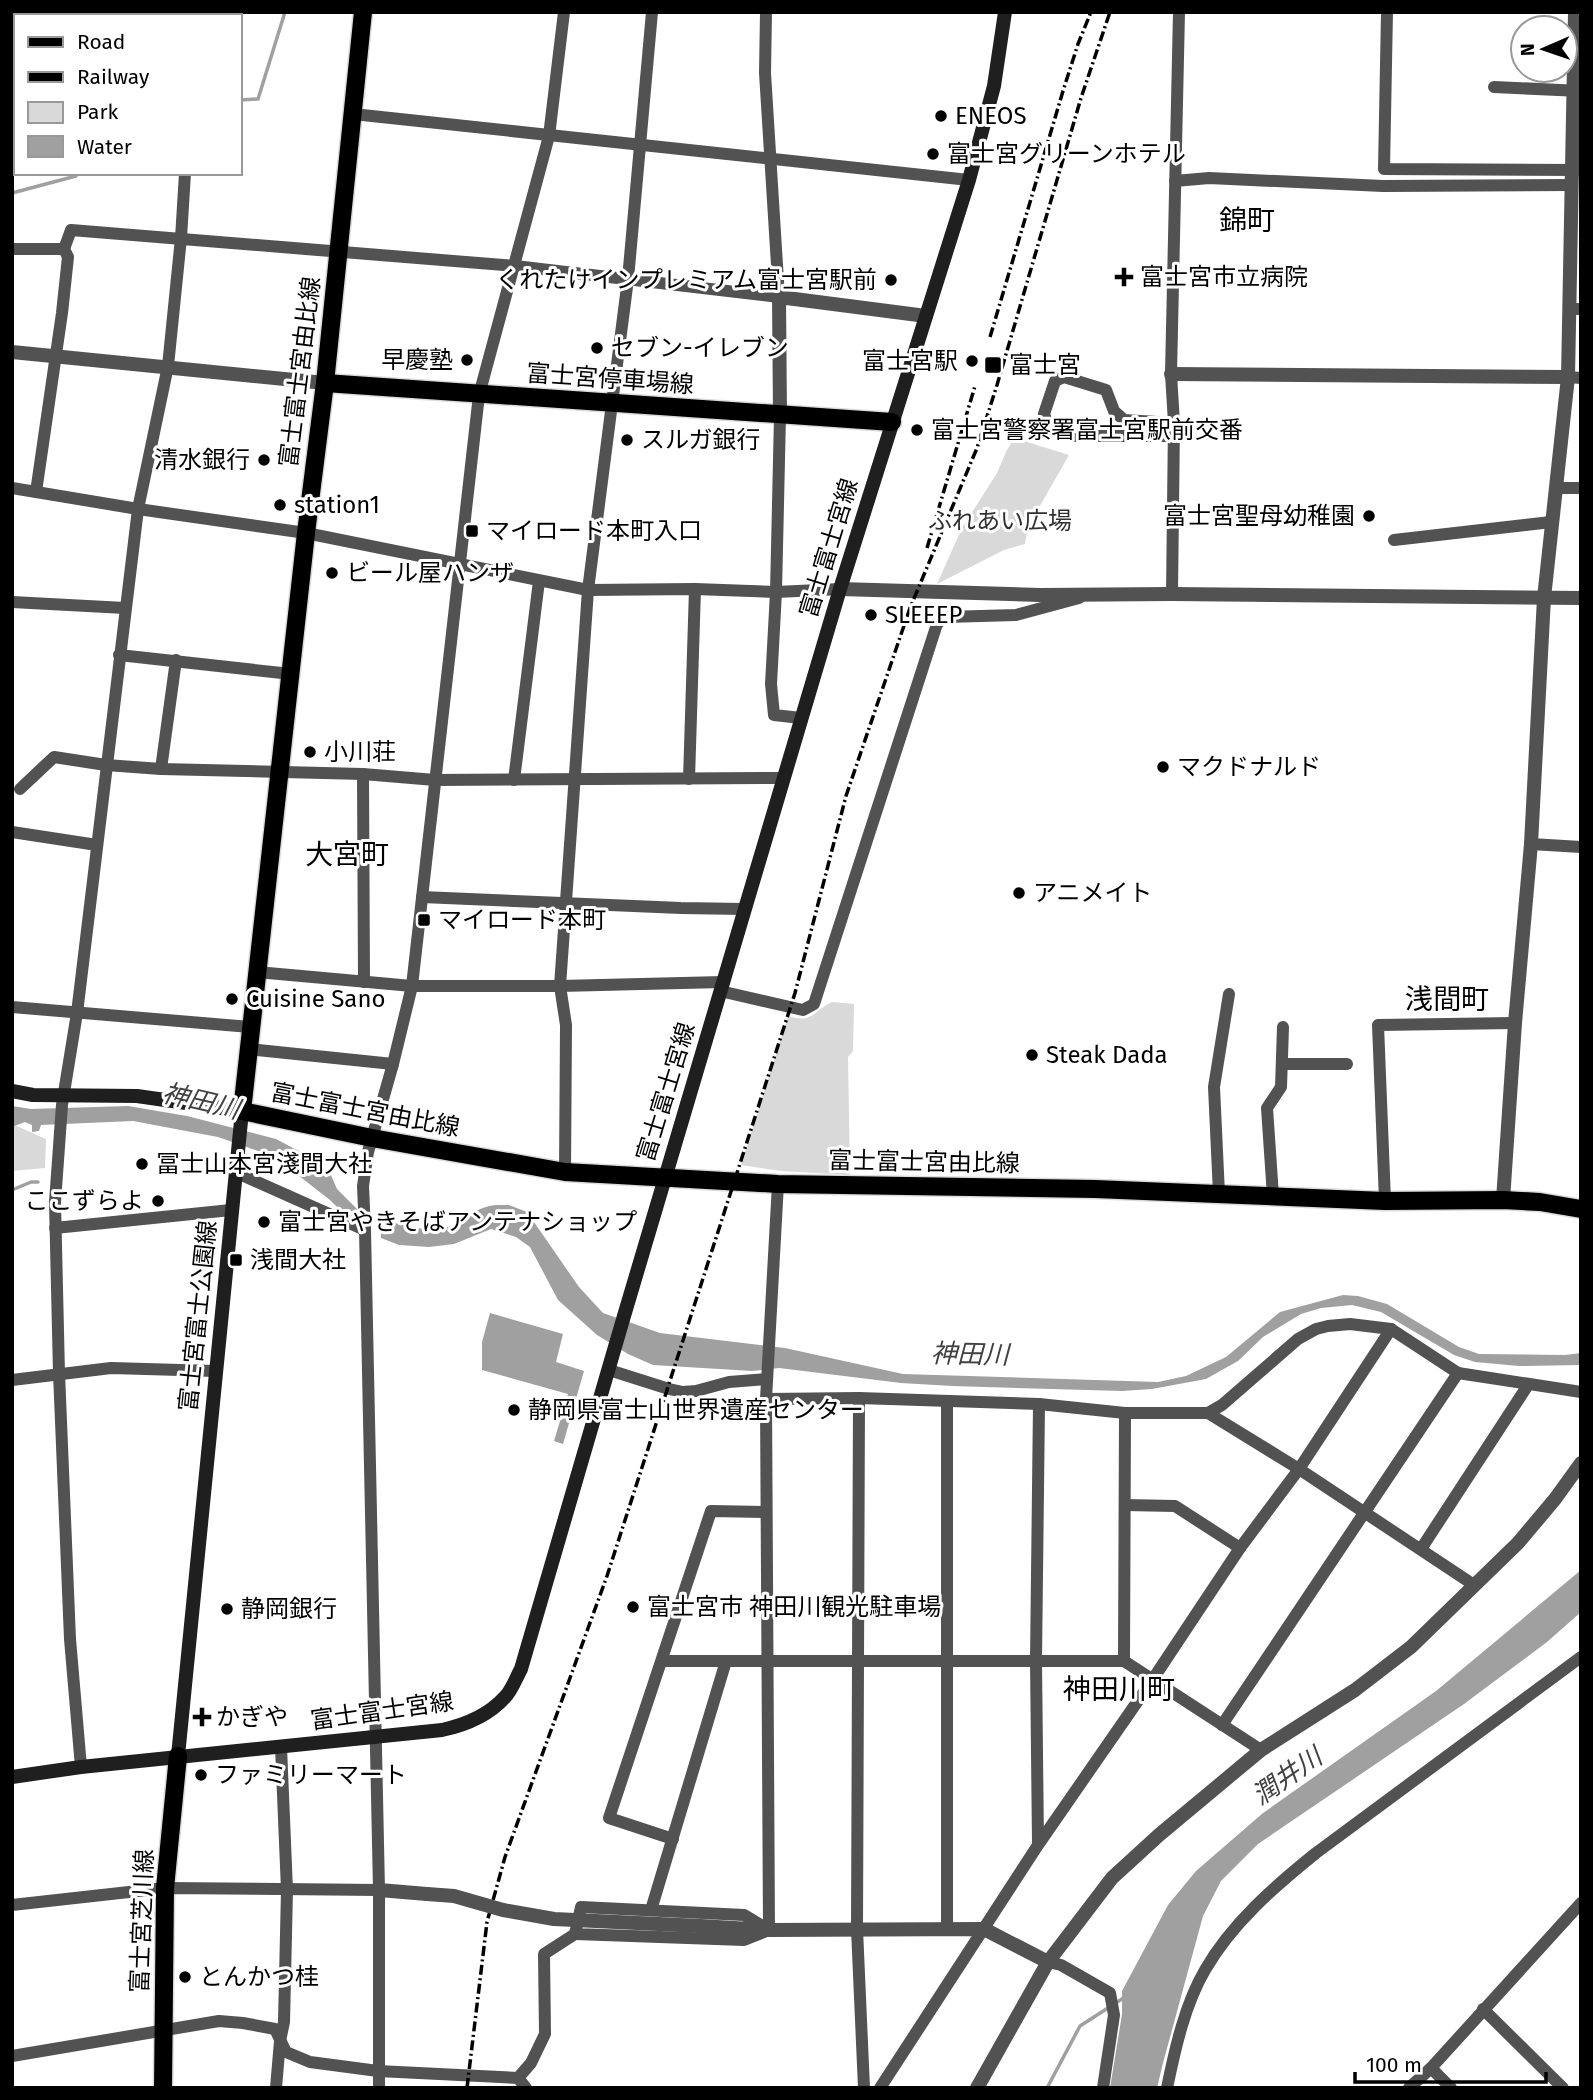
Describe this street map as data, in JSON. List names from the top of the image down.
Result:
{
  "streets": {
    "main road": [
      "富士富士宮由比線",
      "富士宮停車場線",
      "富士富士宮線",
      "富士宮富士公園線",
      "富士宮芝川線"
    ]
  },
  "crossings": [
    ["富士富士宮由比線", "富士宮停車場線"],
    ["富士富士宮由比線", "富士富士宮線"],
    ["富士富士宮由比線", "富士宮富士公園線"],
    ["富士宮停車場線", "富士富士宮線"],
    ["富士富士宮線", "富士宮富士公園線"],
    ["富士富士宮線", "富士宮芝川線"],
    ["富士宮富士公園線", "富士宮芝川線"]
  ],
  "districts": [
    "錦町",
    "大宮町",
    "浅間町",
    "神田川町"
  ],
  "water": ["神田川", "潤井川"],
  "parks": ["ふれあい広場"],
  "places": {
    "other": [
      "ENEOS",
      "富士宮グリーンホテル",
      "くれたけインプレミアム富士宮駅前",
      "セブン-イレブン",
      "早慶塾",
      "富士宮駅",
      "富士宮警察署富士宮駅前交番",
      "スルガ銀行",
      "清水銀行",
      "station1",
      "富士宮聖母幼稚園",
      "ビール屋ハンザ",
      "SLEEEP",
      "小川荘",
      "マクドナルド",
      "アニメイト",
      "Cuisine Sano",
      "Steak Dada",
      "冨士山本宮淺間大社",
      "ここずらよ",
      "富士宮やきそばアンテナショップ",
      "静岡県富士山世界遺産センター",
      "富士宮市 神田川観光駐車場",
      "静岡銀行",
      "ファミリーマート",
      "とんかつ桂"
    ],
    "health": ["富士宮市立病院", "かぎや"],
    "transit": [
      "富士宮",
      "マイロード本町入口",
      "マイロード本町",
      "浅間大社"
    ]
  },
  "legend": [
    "Road",
    "Railway",
    "Park",
    "Water"
  ],
  "scale_bar": "100 m",
  "north": "left"
}
